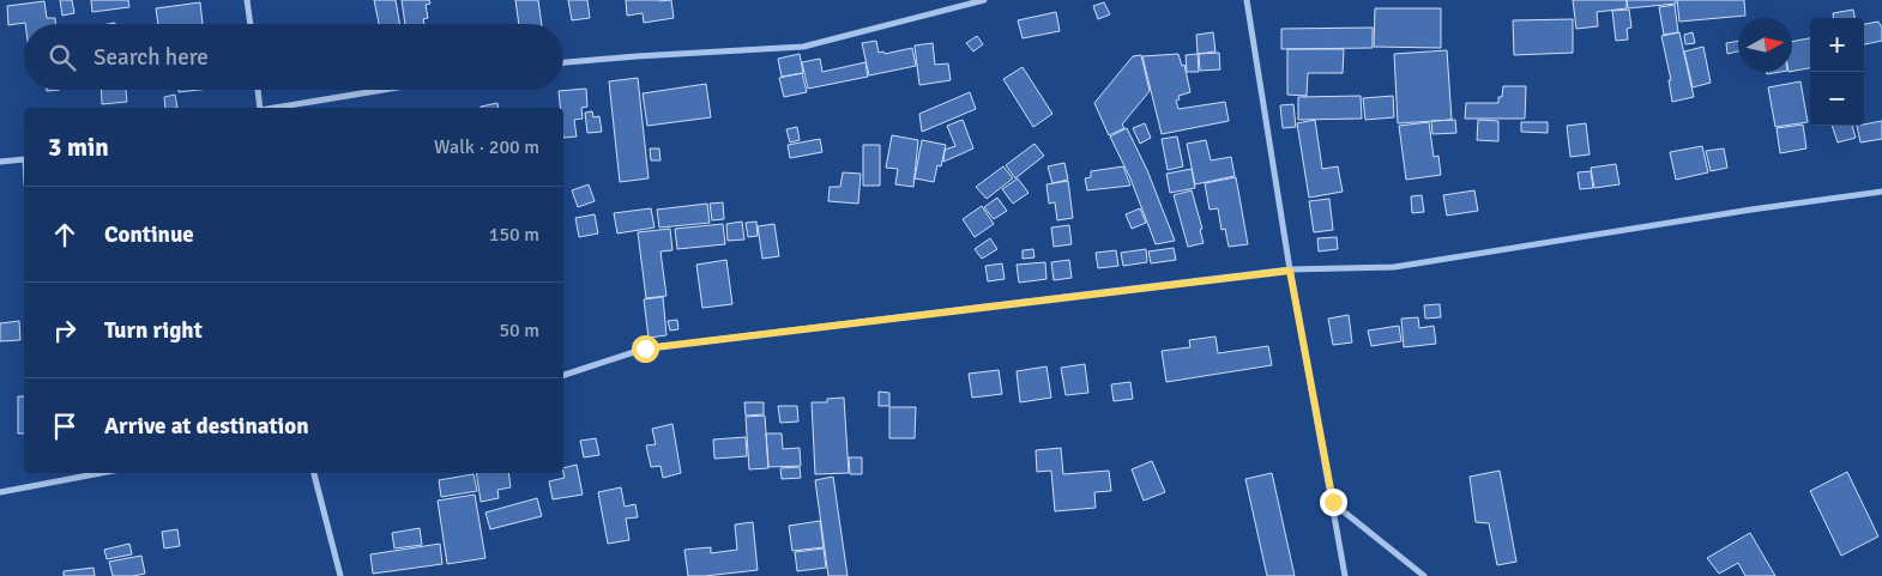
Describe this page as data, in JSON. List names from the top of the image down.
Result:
{
  "north": "right",
  "page": {
    "map_buttons": ["+", "−"],
    "search": "Search here",
    "heading": ["3 min", "Walk · 200 m"],
    "list": [
      ["Continue", "150 m"],
      ["Turn right", "50 m"],
      "Arrive at destination"
    ]
  }
}
